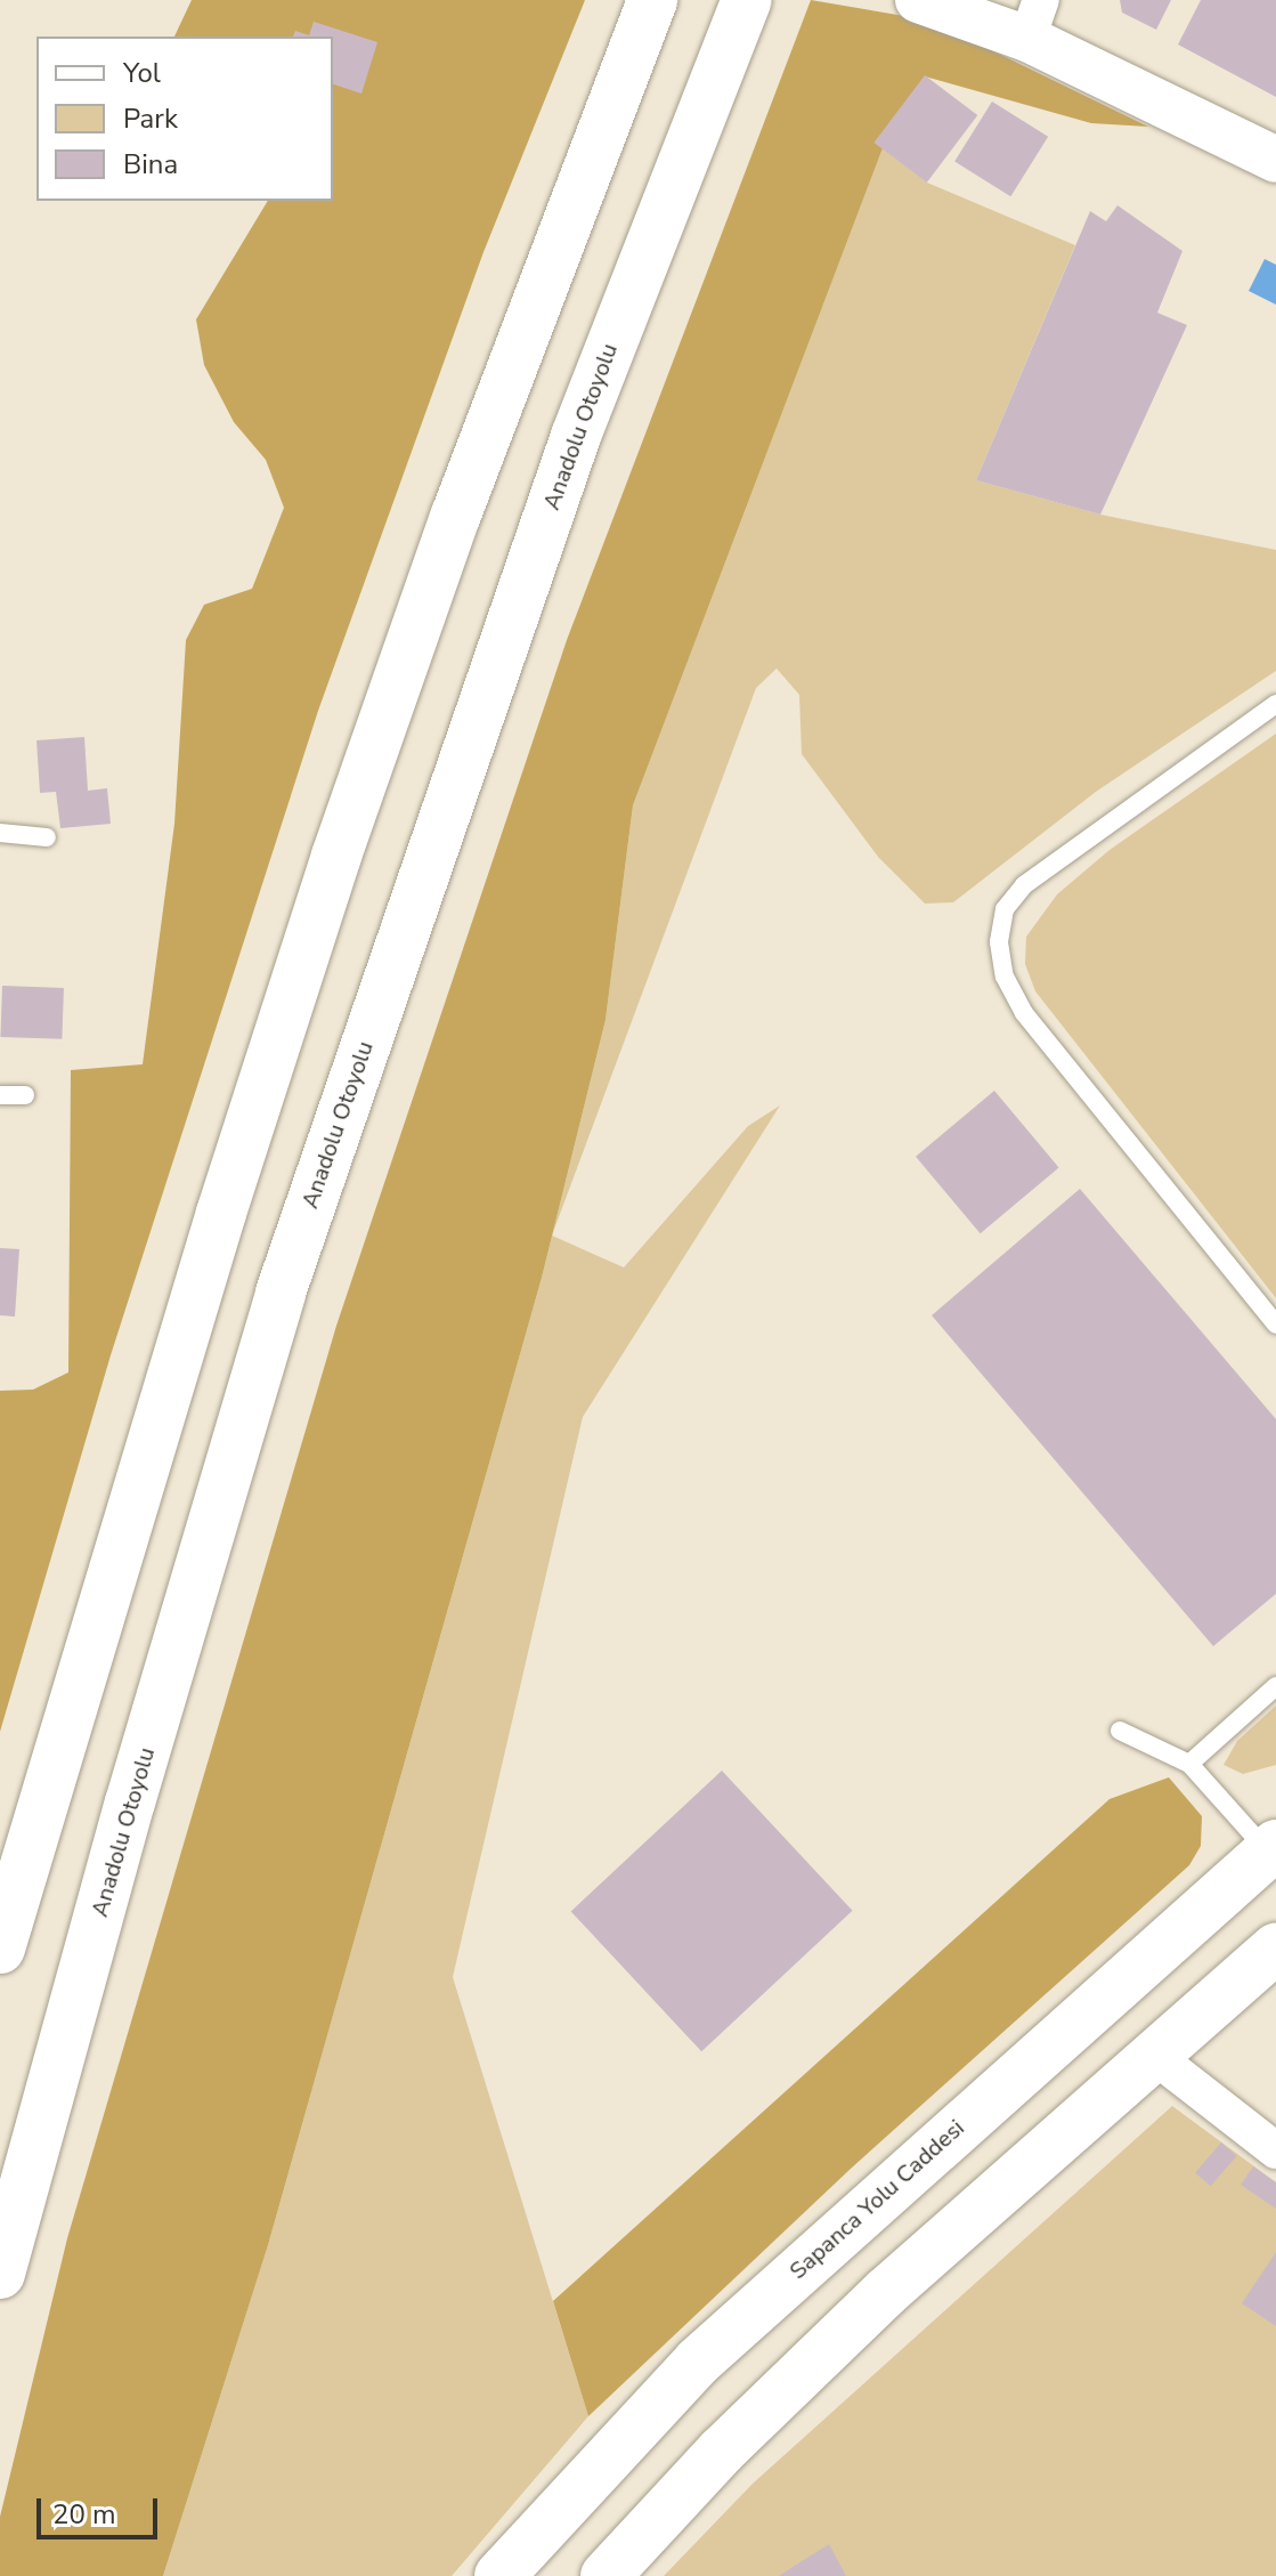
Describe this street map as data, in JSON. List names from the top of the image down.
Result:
{
  "streets": {
    "highway": ["Anadolu Otoyolu", "Sapanca Yolu Caddesi"]
  },
  "legend": ["Yol", "Park", "Bina"],
  "scale_bar": "20 m"
}
